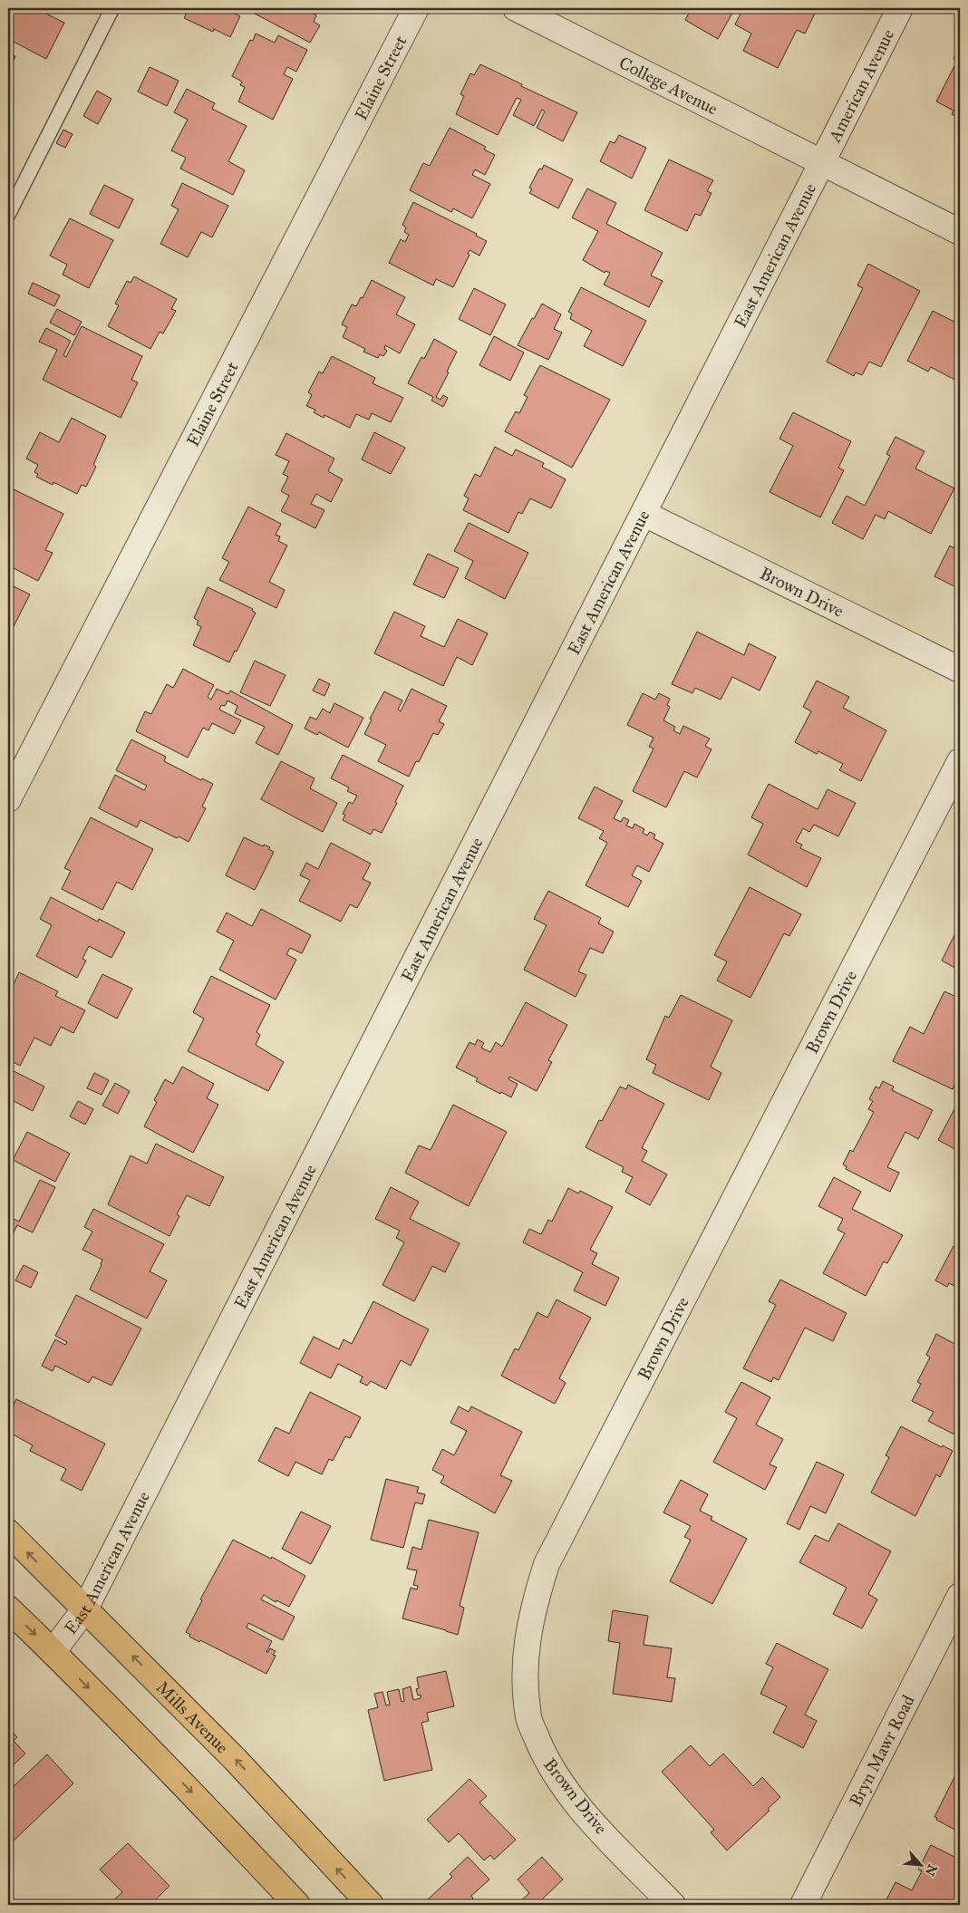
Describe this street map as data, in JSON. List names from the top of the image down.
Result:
{
  "streets": {
    "main road": ["Mills Avenue"],
    "street": [
      "Elaine Street",
      "College Avenue",
      "American Avenue",
      "East American Avenue",
      "Brown Drive",
      "Bryn Mawr Road"
    ]
  },
  "crossings": [
    ["College Avenue", "American Avenue"],
    ["College Avenue", "East American Avenue"],
    ["American Avenue", "East American Avenue"],
    ["East American Avenue", "Brown Drive"],
    ["East American Avenue", "Mills Avenue"]
  ],
  "north": "bottom right"
}
